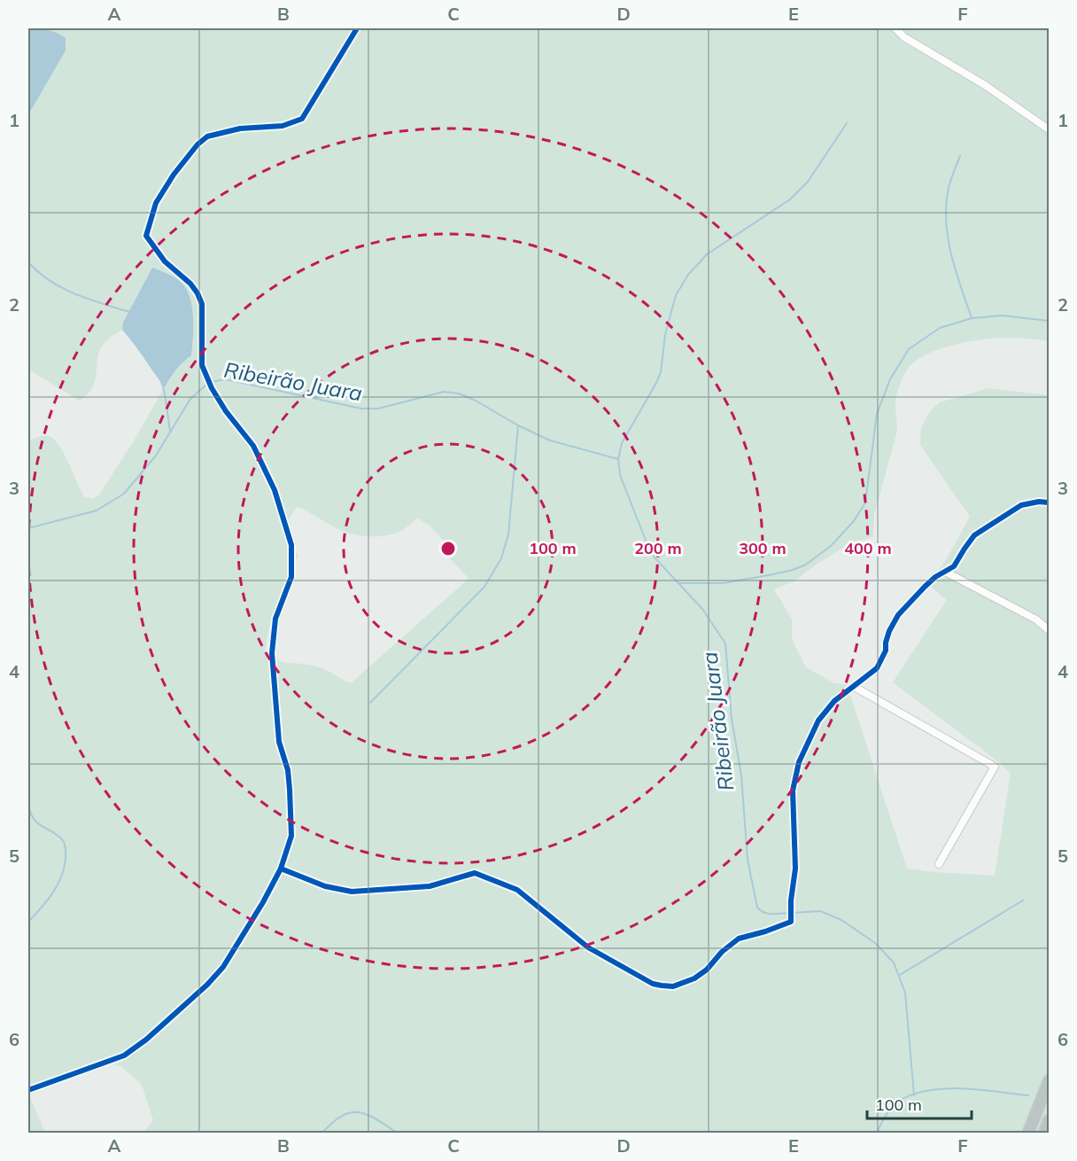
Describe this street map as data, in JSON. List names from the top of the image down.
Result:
{
  "water": ["Ribeirão Juara"],
  "scale_bar": "100 m",
  "grid": {
    "columns": [
      "A",
      "B",
      "C",
      "D",
      "E",
      "F"
    ],
    "rows": [
      "1",
      "2",
      "3",
      "4",
      "5",
      "6"
    ]
  },
  "rings": [
    "100 m",
    "200 m",
    "300 m",
    "400 m"
  ]
}
